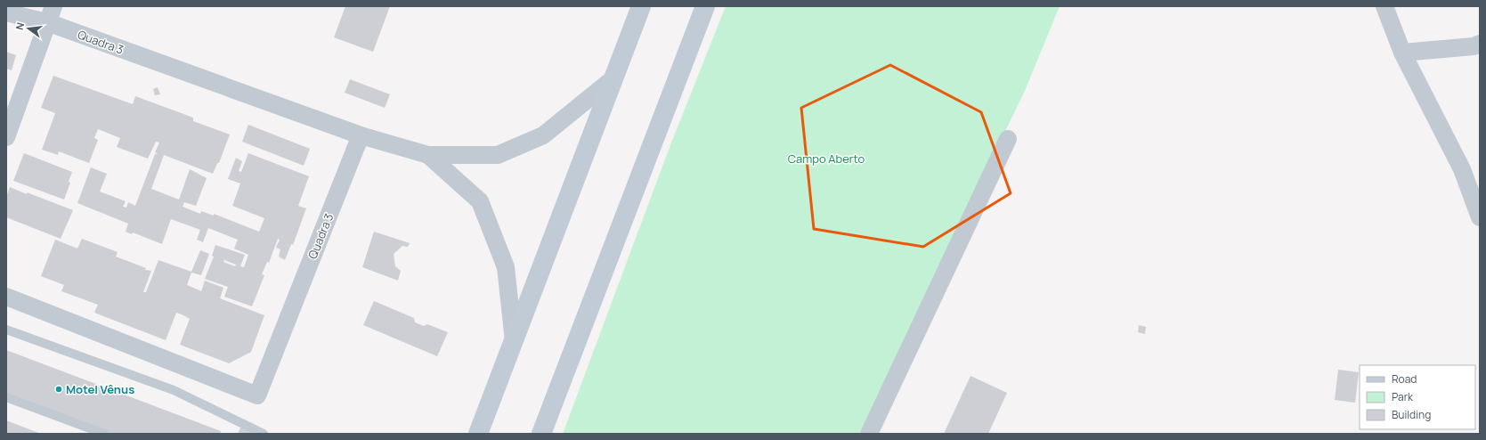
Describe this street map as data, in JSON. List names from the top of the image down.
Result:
{
  "streets": {
    "street": ["Quadra 3"]
  },
  "parks": ["Campo Aberto"],
  "places": ["Motel Vênus"],
  "legend": ["Road", "Park", "Building"],
  "north": "left"
}
